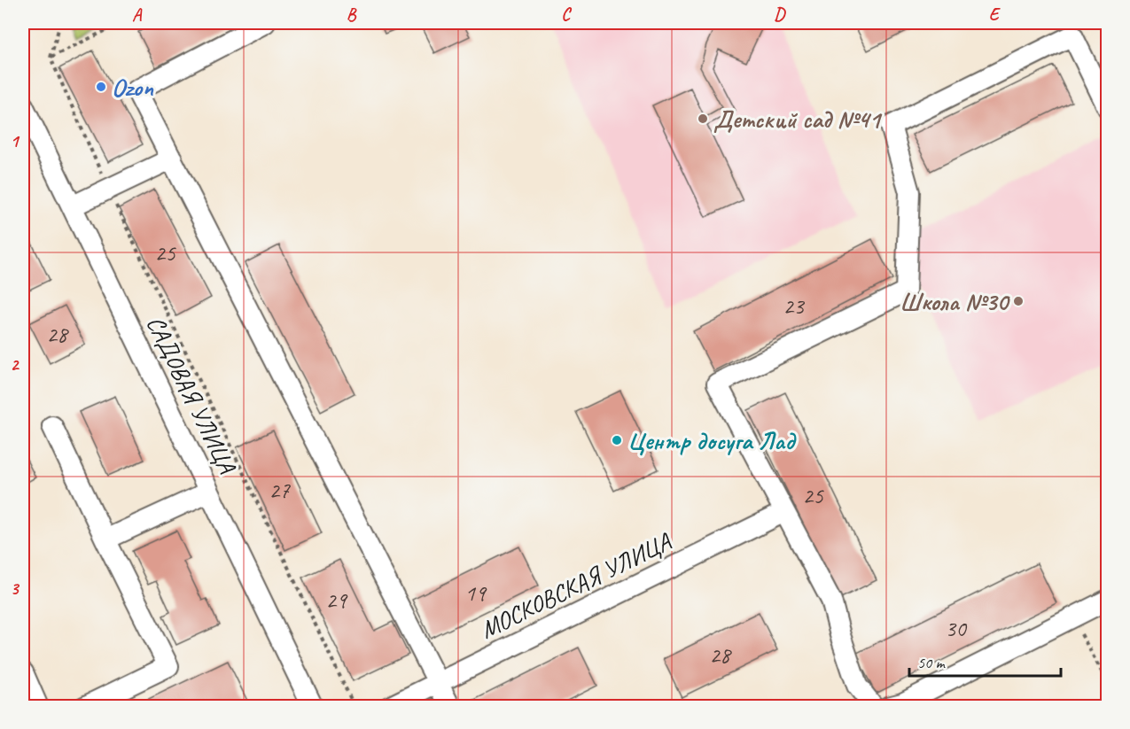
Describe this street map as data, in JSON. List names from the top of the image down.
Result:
{
  "streets": {
    "street": ["САДОВАЯ УЛИЦА", "МОСКОВСКАЯ УЛИЦА"]
  },
  "places": [
    "Ozon",
    "Детский сад №41",
    "Школа №30",
    "Центр досуга Лад"
  ],
  "house_numbers": [
    "25",
    "23",
    "28",
    "27",
    "25",
    "19",
    "29",
    "30",
    "28"
  ],
  "scale_bar": "50 m",
  "grid": {
    "columns": [
      "A",
      "B",
      "C",
      "D",
      "E"
    ],
    "rows": ["1", "2", "3"]
  }
}
